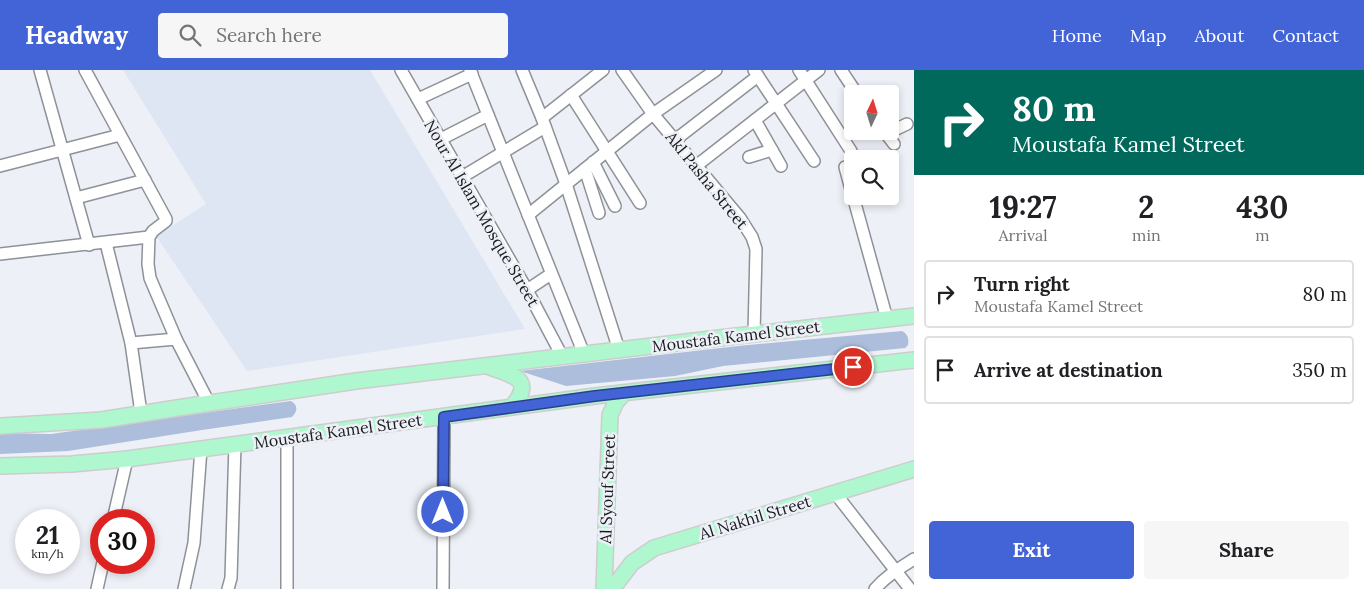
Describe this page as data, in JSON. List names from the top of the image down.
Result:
{
  "streets": {
    "main road": ["Moustafa Kamel Street", "Al Syouf Street", "Al Nakhil Street"],
    "street": ["Akl Pasha Street", "Nour Al Islam Mosque Street"]
  },
  "crossings": [
    ["Akl Pasha Street", "Moustafa Kamel Street"],
    ["Nour Al Islam Mosque Street", "Moustafa Kamel Street"],
    ["Moustafa Kamel Street", "Al Syouf Street"]
  ],
  "north": "top",
  "page": {
    "header": "Headway",
    "search": "Search here",
    "nav": [
      "Home",
      "Map",
      "About",
      "Contact"
    ],
    "turn": ["80 m", "Moustafa Kamel Street"],
    "eta": [
      "19:27",
      "Arrival",
      "2",
      "min",
      "430",
      "m"
    ],
    "list": [
      {
        "name": "Turn right",
        "note": "Moustafa Kamel Street",
        "value": "80 m"
      },
      {
        "name": "Arrive at destination",
        "value": "350 m"
      }
    ],
    "speed": "21 km/h",
    "limit": "30",
    "buttons": ["Exit", "Share"]
  }
}
